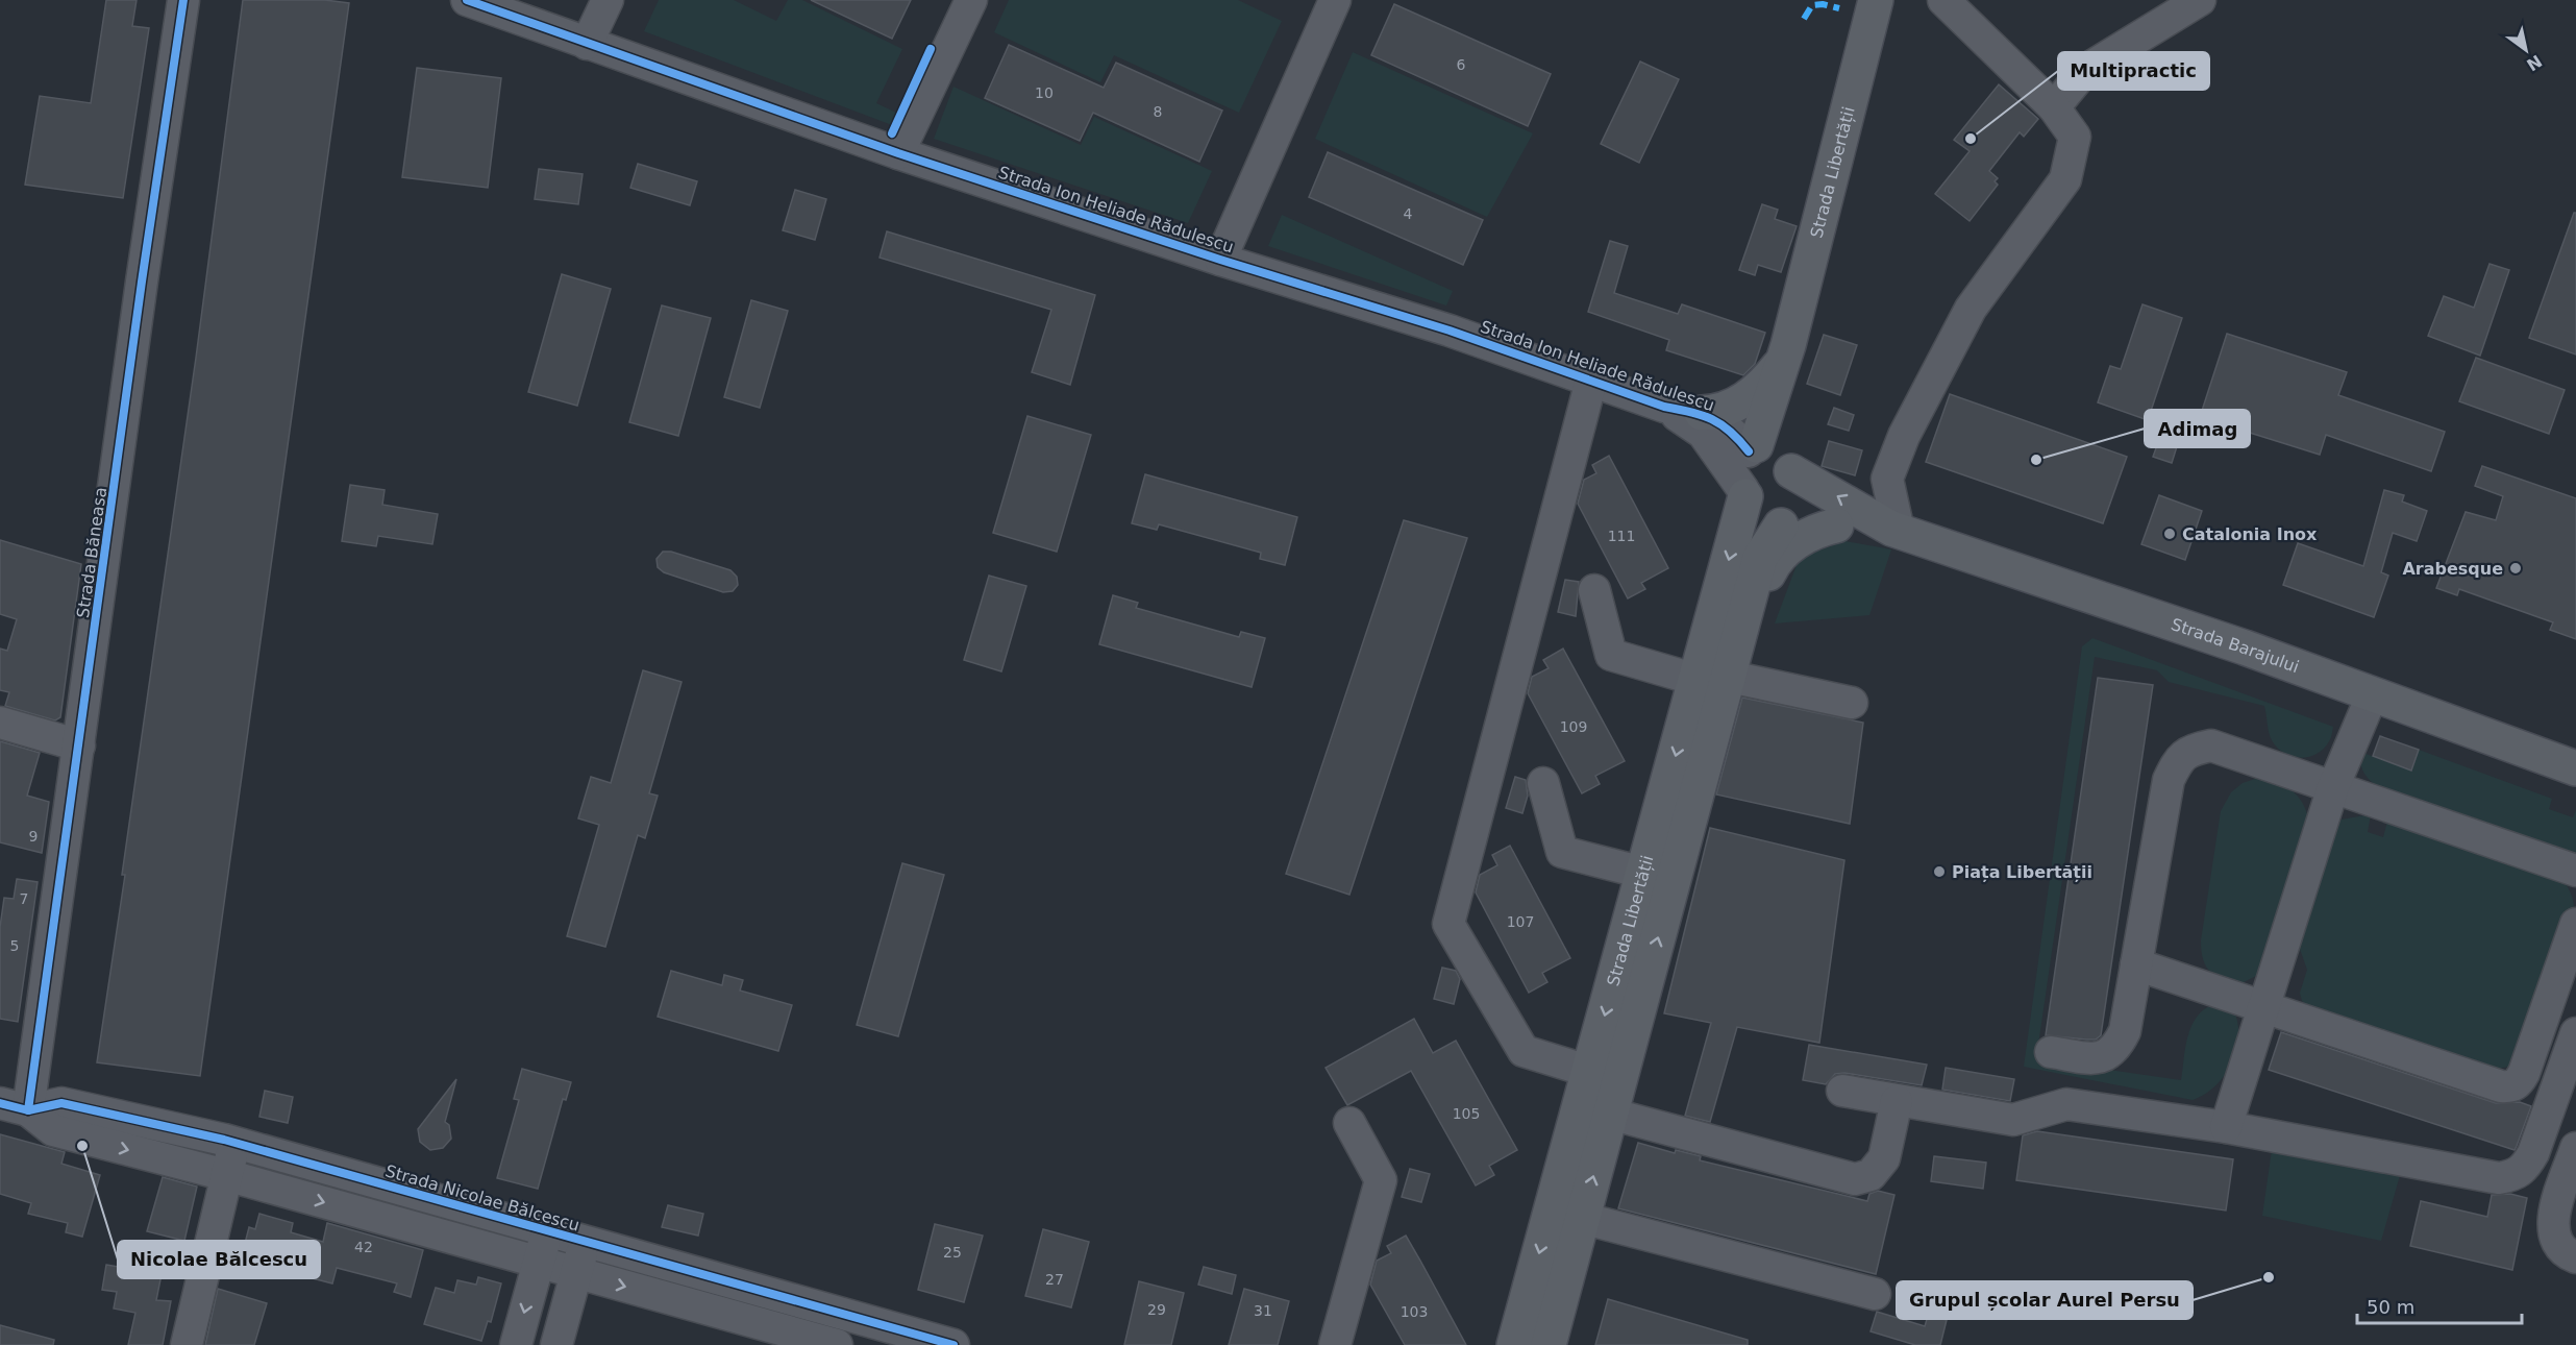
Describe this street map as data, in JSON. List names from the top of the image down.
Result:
{
  "streets": {
    "main road": ["Strada Libertății", "Strada Barajului"],
    "street": ["Strada Ion Heliade Rădulescu", "Strada Băneasa", "Strada Nicolae Bălcescu"]
  },
  "crossings": [
    ["Strada Libertății", "Strada Ion Heliade Rădulescu"],
    ["Strada Libertății", "Strada Barajului"],
    ["Strada Ion Heliade Rădulescu", "Strada Barajului"],
    ["Strada Băneasa", "Strada Nicolae Bălcescu"]
  ],
  "places": [
    "Multipractic",
    "Adimag",
    "Catalonia Inox",
    "Arabesque",
    "Piața Libertății",
    "Nicolae Bălcescu",
    "Grupul școlar Aurel Persu"
  ],
  "house_numbers": [
    "6",
    "10",
    "8",
    "4",
    "111",
    "109",
    "9",
    "7",
    "107",
    "5",
    "105",
    "42",
    "25",
    "27",
    "29",
    "31",
    "103"
  ],
  "scale_bar": "50 m",
  "north": "bottom right"
}
